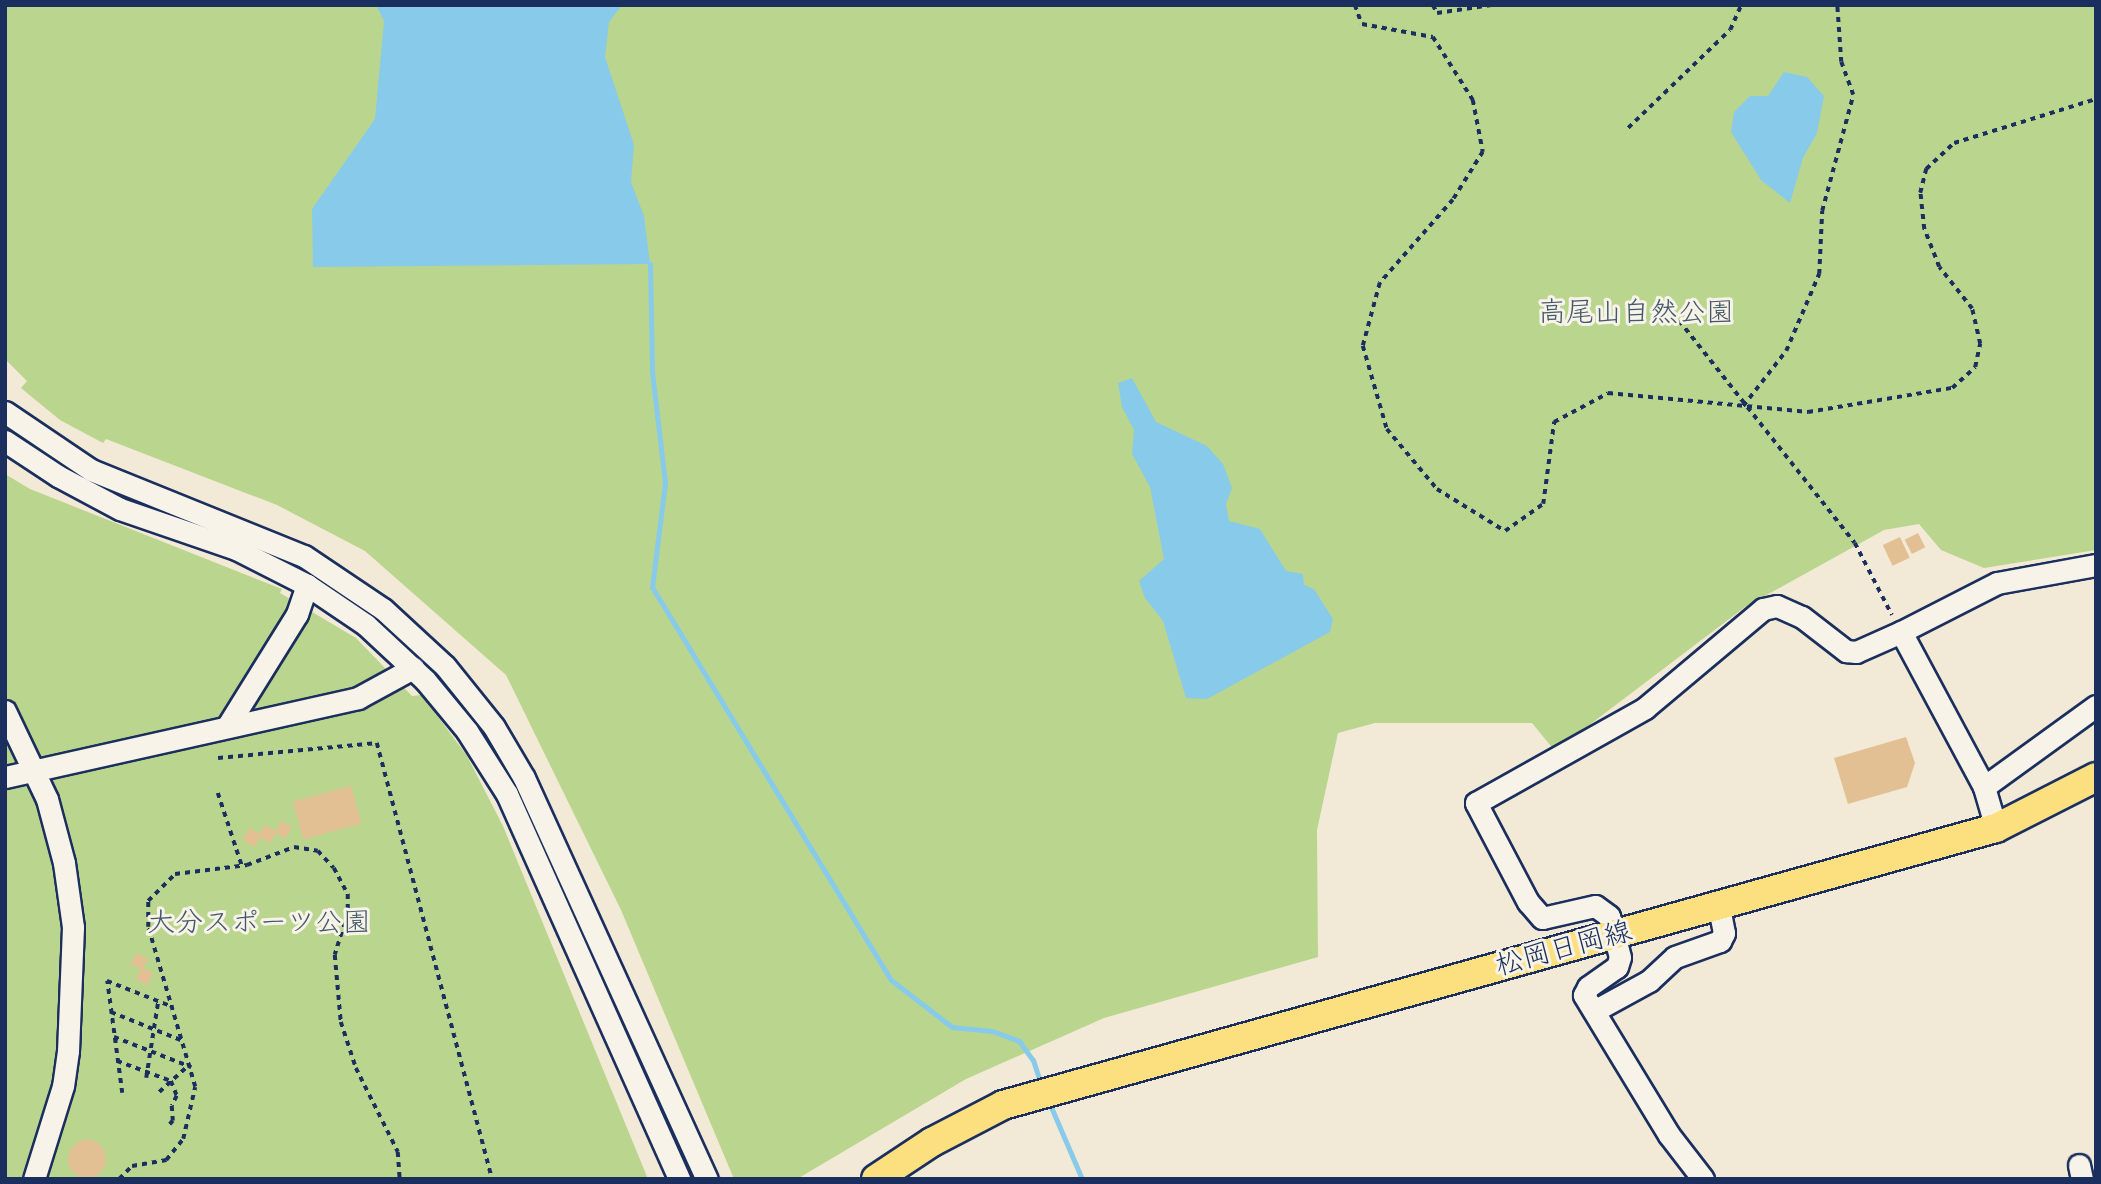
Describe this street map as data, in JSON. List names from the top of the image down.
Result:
{
  "streets": {
    "main road": ["松岡日岡線"]
  },
  "parks": ["高尾山自然公園", "大分スポーツ公園"]
}
